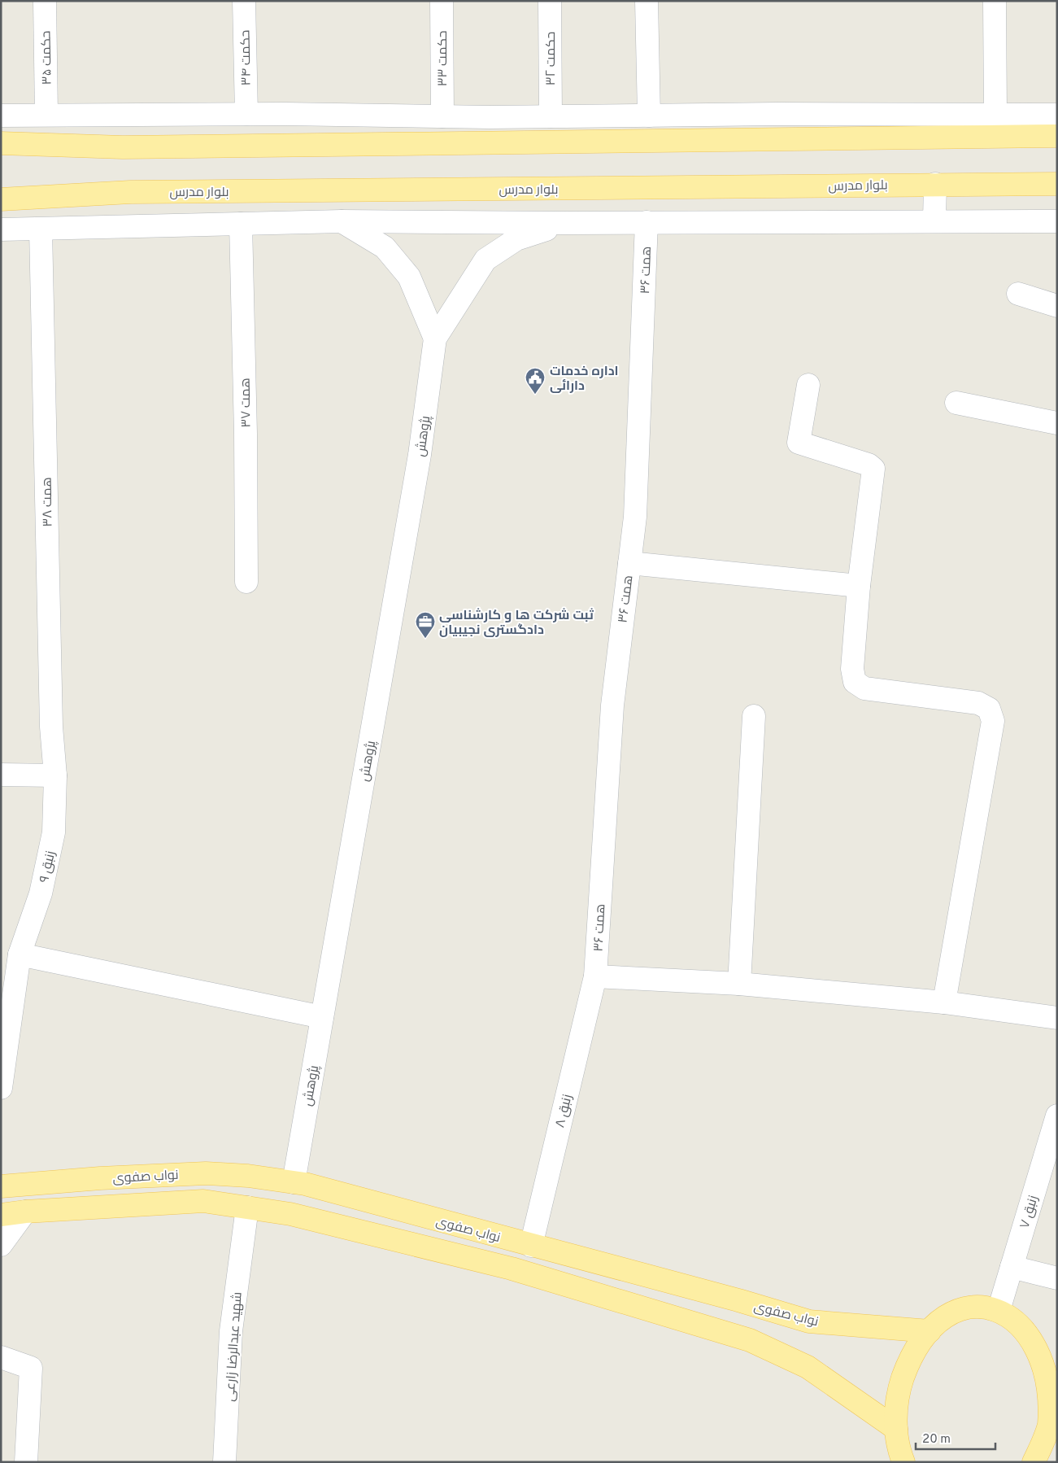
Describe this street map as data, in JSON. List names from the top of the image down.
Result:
{
  "streets": {
    "main road": ["بلوار مدرس", "نواب صفوی"],
    "street": [
      "حکمت ۳۵",
      "حکمت ۳۴",
      "حکمت ۳۳",
      "حکمت ۳۲",
      "همت ۳۶",
      "همت ۳۷",
      "پژوهش",
      "همت ۳۸",
      "زنبق ۹",
      "زنبق ۸",
      "زنبق ۷",
      "شهید عبدالرضا زارعی"
    ]
  },
  "crossings": [
    ["همت ۳۶", "زنبق ۸"],
    ["پژوهش", "نواب صفوی"],
    ["همت ۳۸", "زنبق ۹"],
    ["زنبق ۸", "نواب صفوی"]
  ],
  "places": {
    "public building": ["اداره خدمات دارائی"],
    "office": ["ثبت شرکت ها و کارشناسی دادگستری نجیبیان"]
  },
  "scale_bar": "20 m"
}
